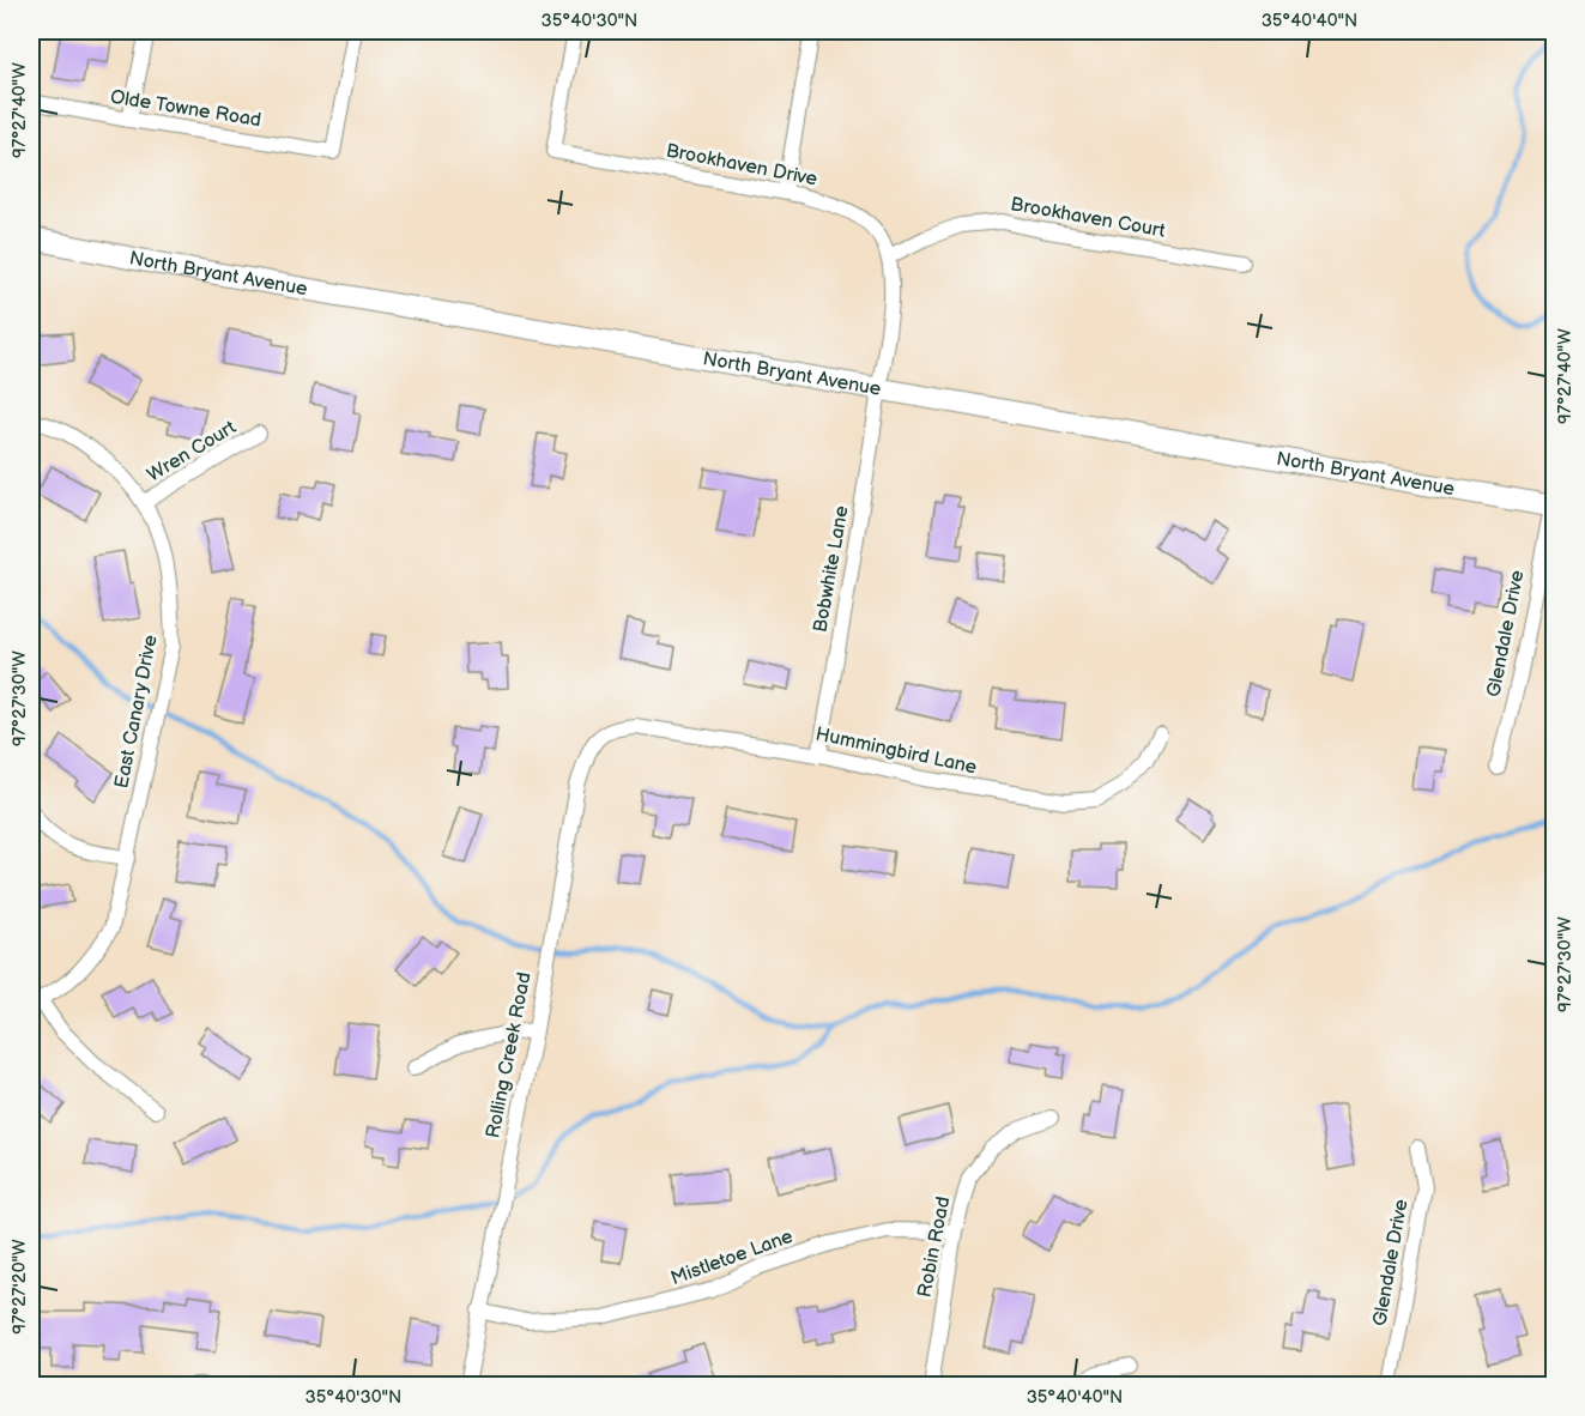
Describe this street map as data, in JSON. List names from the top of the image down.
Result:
{
  "streets": {
    "street": [
      "Olde Towne Road",
      "Brookhaven Drive",
      "Brookhaven Court",
      "North Bryant Avenue",
      "Wren Court",
      "Bobwhite Lane",
      "Glendale Drive",
      "East Canary Drive",
      "Hummingbird Lane",
      "Rolling Creek Road",
      "Robin Road",
      "Mistletoe Lane"
    ]
  },
  "crossings": [
    ["Brookhaven Drive", "Brookhaven Court"],
    ["North Bryant Avenue", "Bobwhite Lane"],
    ["North Bryant Avenue", "Glendale Drive"],
    ["Wren Court", "East Canary Drive"],
    ["Bobwhite Lane", "Hummingbird Lane"],
    ["Hummingbird Lane", "Rolling Creek Road"],
    ["Rolling Creek Road", "Mistletoe Lane"],
    ["Robin Road", "Mistletoe Lane"]
  ],
  "coordinates": [
    "35°40'30\"N",
    "35°40'40\"N",
    "97°27'40\"W",
    "97°27'30\"W",
    "97°27'20\"W"
  ]
}
